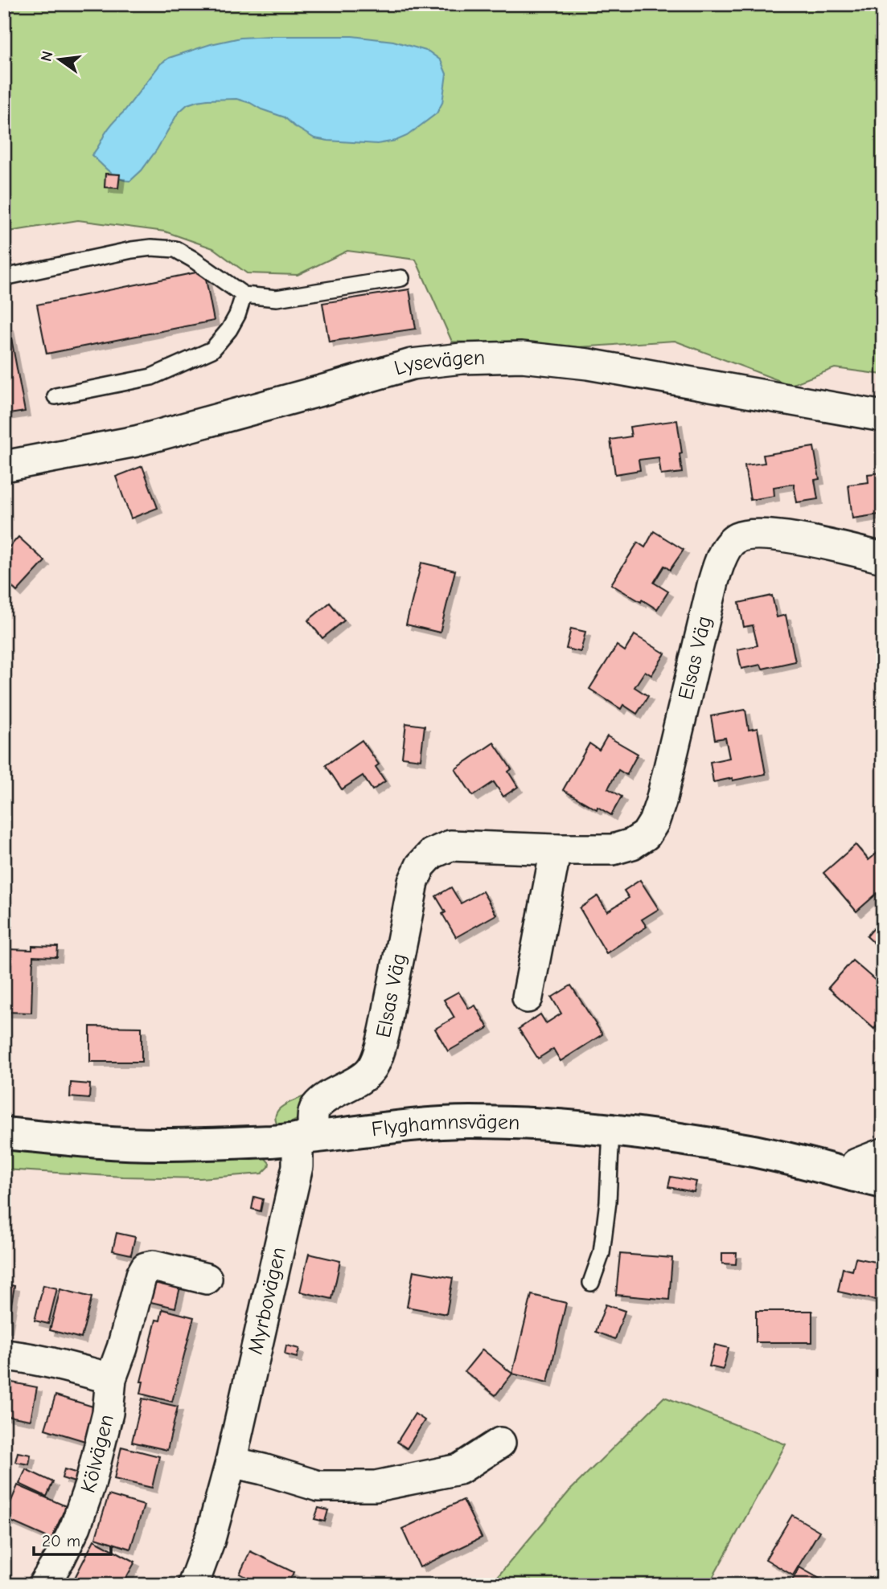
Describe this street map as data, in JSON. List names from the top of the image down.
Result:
{
  "streets": {
    "street": [
      "Lysevägen",
      "Elsas Väg",
      "Flyghamnsvägen",
      "Myrbovägen",
      "Kölvägen"
    ]
  },
  "crossings": [
    ["Elsas Väg", "Flyghamnsvägen"],
    ["Elsas Väg", "Myrbovägen"],
    ["Flyghamnsvägen", "Myrbovägen"]
  ],
  "scale_bar": "20 m",
  "north": "left"
}
